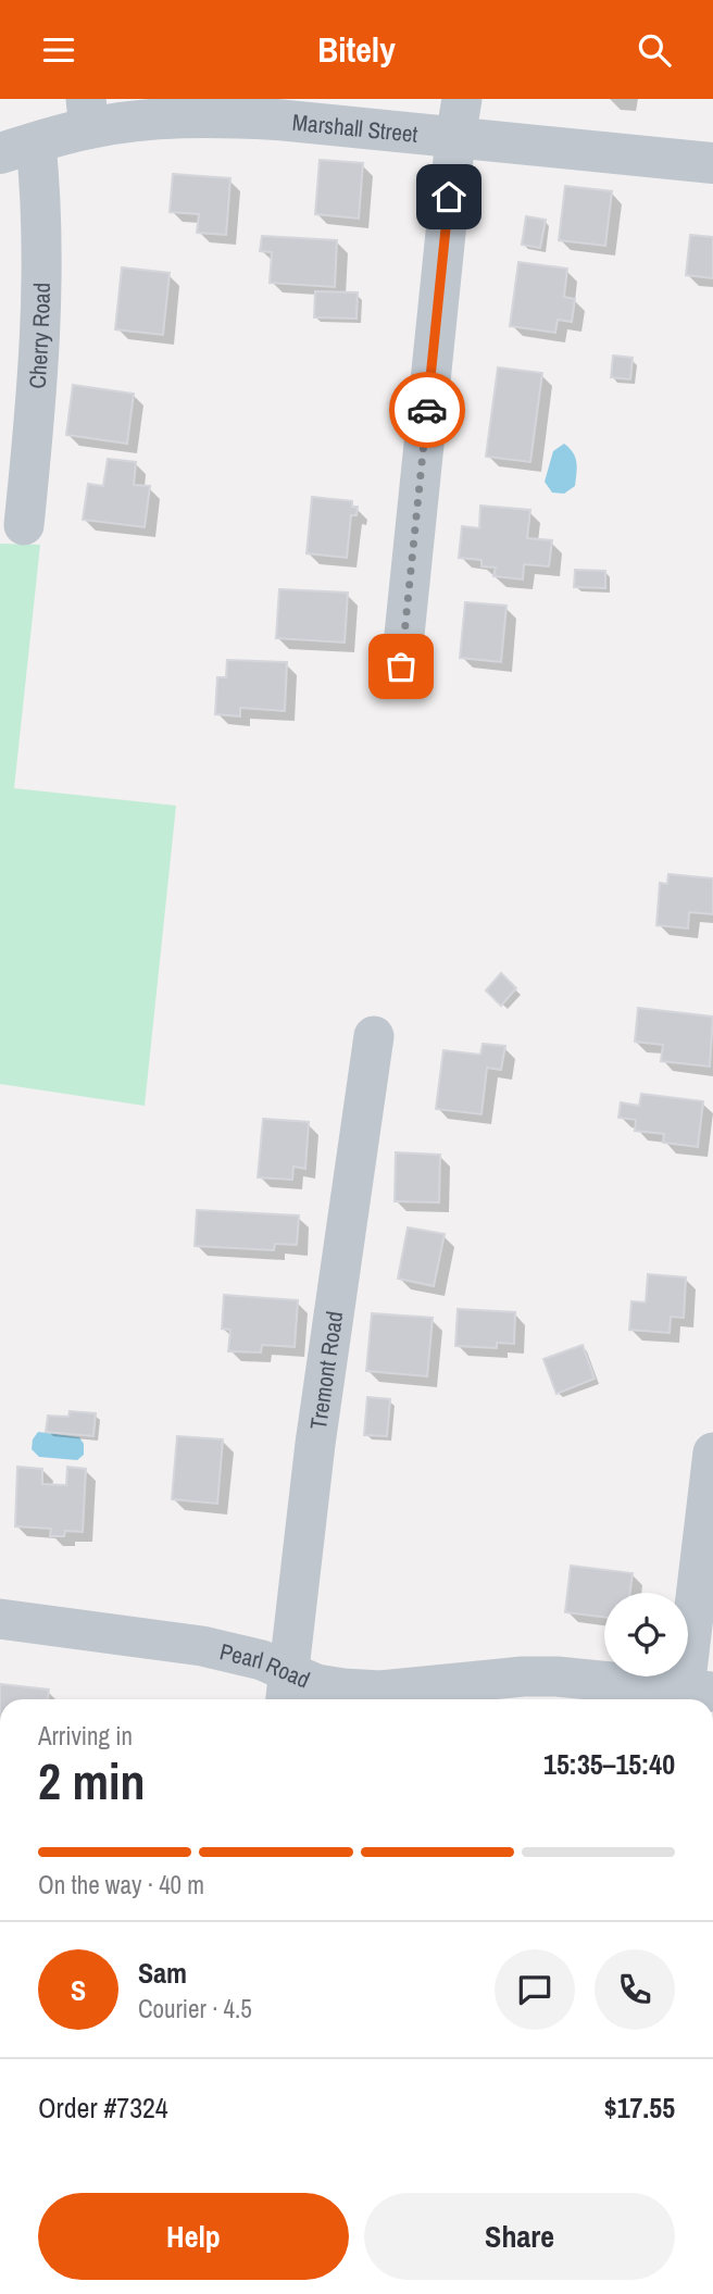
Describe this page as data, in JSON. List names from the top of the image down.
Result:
{
  "streets": {
    "street": [
      "Marshall Street",
      "Cherry Road",
      "Tremont Road",
      "Pearl Road"
    ]
  },
  "crossings": [
    ["Marshall Street", "Cherry Road"],
    ["Tremont Road", "Pearl Road"]
  ],
  "page": {
    "header": "Bitely",
    "heading": ["2 min", "Arriving in", "15:35–15:40"],
    "panel": [
      "Sam",
      "Courier · 4.5",
      "Order #7324",
      "$17.55"
    ],
    "bar": "On the way · 40 m",
    "round": "S",
    "buttons": ["Help", "Share"]
  }
}
